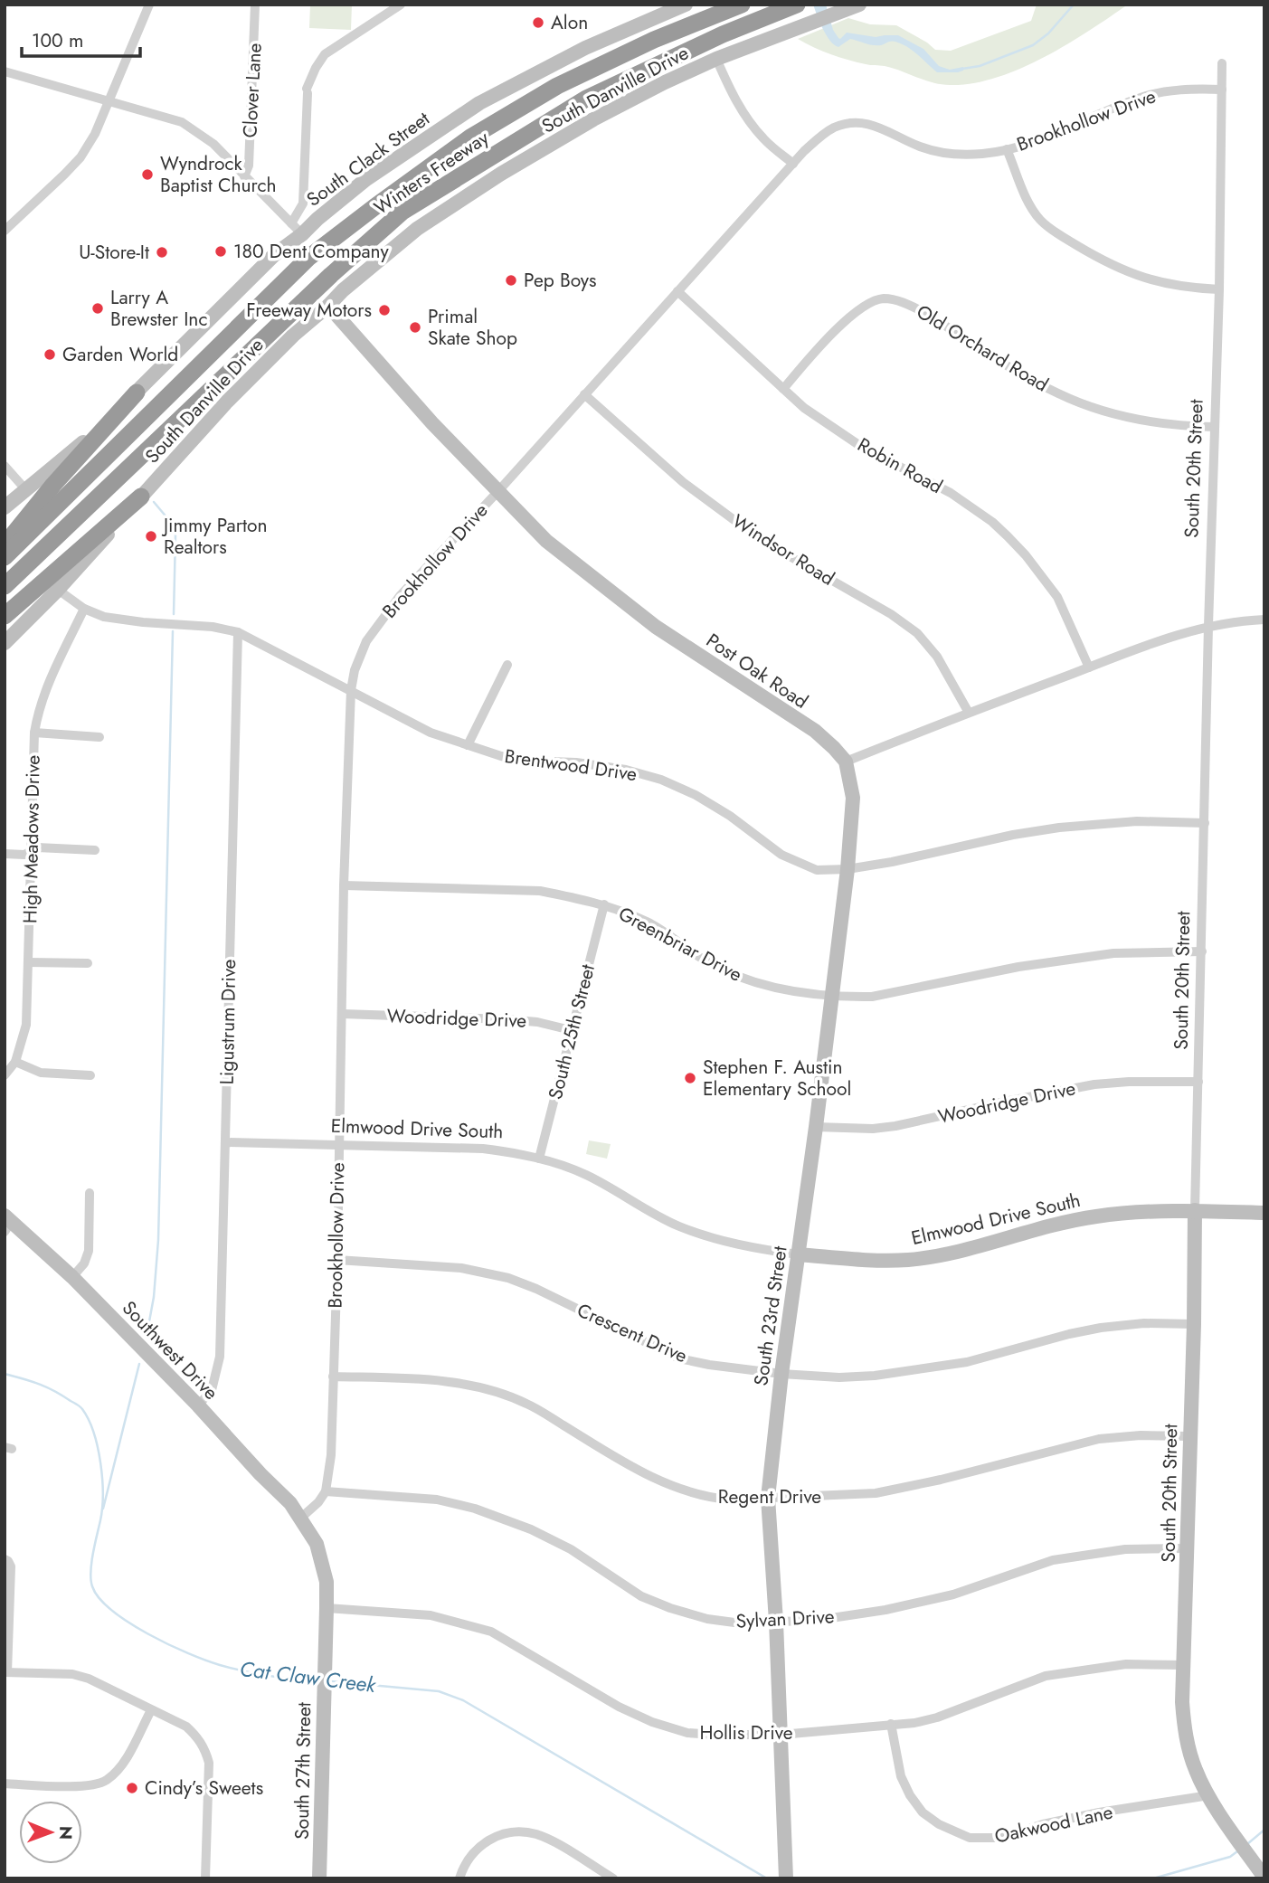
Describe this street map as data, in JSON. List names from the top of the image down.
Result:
{
  "streets": {
    "highway": ["Winters Freeway"],
    "street": [
      "South Danville Drive",
      "Clover Lane",
      "Brookhollow Drive",
      "South Clack Street",
      "Old Orchard Road",
      "Robin Road",
      "South 20th Street",
      "Windsor Road",
      "Post Oak Road",
      "Brentwood Drive",
      "High Meadows Drive",
      "Greenbriar Drive",
      "Woodridge Drive",
      "Ligustrum Drive",
      "South 25th Street",
      "Elmwood Drive South",
      "South 23rd Street",
      "Crescent Drive",
      "Southwest Drive",
      "Regent Drive",
      "Sylvan Drive",
      "Hollis Drive",
      "South 27th Street",
      "Oakwood Lane"
    ]
  },
  "crossings": [
    ["South Danville Drive", "Post Oak Road"],
    ["South Danville Drive", "Brentwood Drive"],
    ["Brookhollow Drive", "Robin Road"],
    ["Brookhollow Drive", "South 20th Street"],
    ["Brookhollow Drive", "Windsor Road"],
    ["Brookhollow Drive", "Post Oak Road"],
    ["Brookhollow Drive", "Brentwood Drive"],
    ["Brookhollow Drive", "Greenbriar Drive"],
    ["Brookhollow Drive", "Woodridge Drive"],
    ["Brookhollow Drive", "Elmwood Drive South"],
    ["Brookhollow Drive", "Crescent Drive"],
    ["Brookhollow Drive", "Regent Drive"],
    ["Brookhollow Drive", "Sylvan Drive"],
    ["Old Orchard Road", "Robin Road"],
    ["Old Orchard Road", "South 20th Street"],
    ["South 20th Street", "Brentwood Drive"],
    ["South 20th Street", "Greenbriar Drive"],
    ["South 20th Street", "Woodridge Drive"],
    ["South 20th Street", "Elmwood Drive South"],
    ["South 20th Street", "Crescent Drive"],
    ["South 20th Street", "Regent Drive"],
    ["South 20th Street", "Sylvan Drive"],
    ["South 20th Street", "Hollis Drive"],
    ["South 20th Street", "Oakwood Lane"],
    ["Post Oak Road", "South 23rd Street"],
    ["Brentwood Drive", "High Meadows Drive"],
    ["Brentwood Drive", "Ligustrum Drive"],
    ["Brentwood Drive", "South 23rd Street"],
    ["Greenbriar Drive", "South 25th Street"],
    ["Greenbriar Drive", "South 23rd Street"],
    ["Woodridge Drive", "South 25th Street"],
    ["Woodridge Drive", "South 23rd Street"],
    ["Ligustrum Drive", "Elmwood Drive South"],
    ["Ligustrum Drive", "Southwest Drive"],
    ["South 25th Street", "Elmwood Drive South"],
    ["Elmwood Drive South", "South 23rd Street"],
    ["South 23rd Street", "Crescent Drive"],
    ["South 23rd Street", "Regent Drive"],
    ["South 23rd Street", "Sylvan Drive"],
    ["South 23rd Street", "Hollis Drive"],
    ["Southwest Drive", "South 27th Street"],
    ["Hollis Drive", "South 27th Street"],
    ["Hollis Drive", "Oakwood Lane"]
  ],
  "water": ["Cat Claw Creek"],
  "places": [
    "Alon",
    "Wyndrock Baptist Church",
    "180 Dent Company",
    "U-Store-It",
    "Pep Boys",
    "Larry A Brewster Inc",
    "Freeway Motors",
    "Primal Skate Shop",
    "Garden World",
    "Jimmy Parton Realtors",
    "Stephen F. Austin Elementary School",
    "Cindy’s Sweets"
  ],
  "scale_bar": "100 m",
  "north": "right"
}
